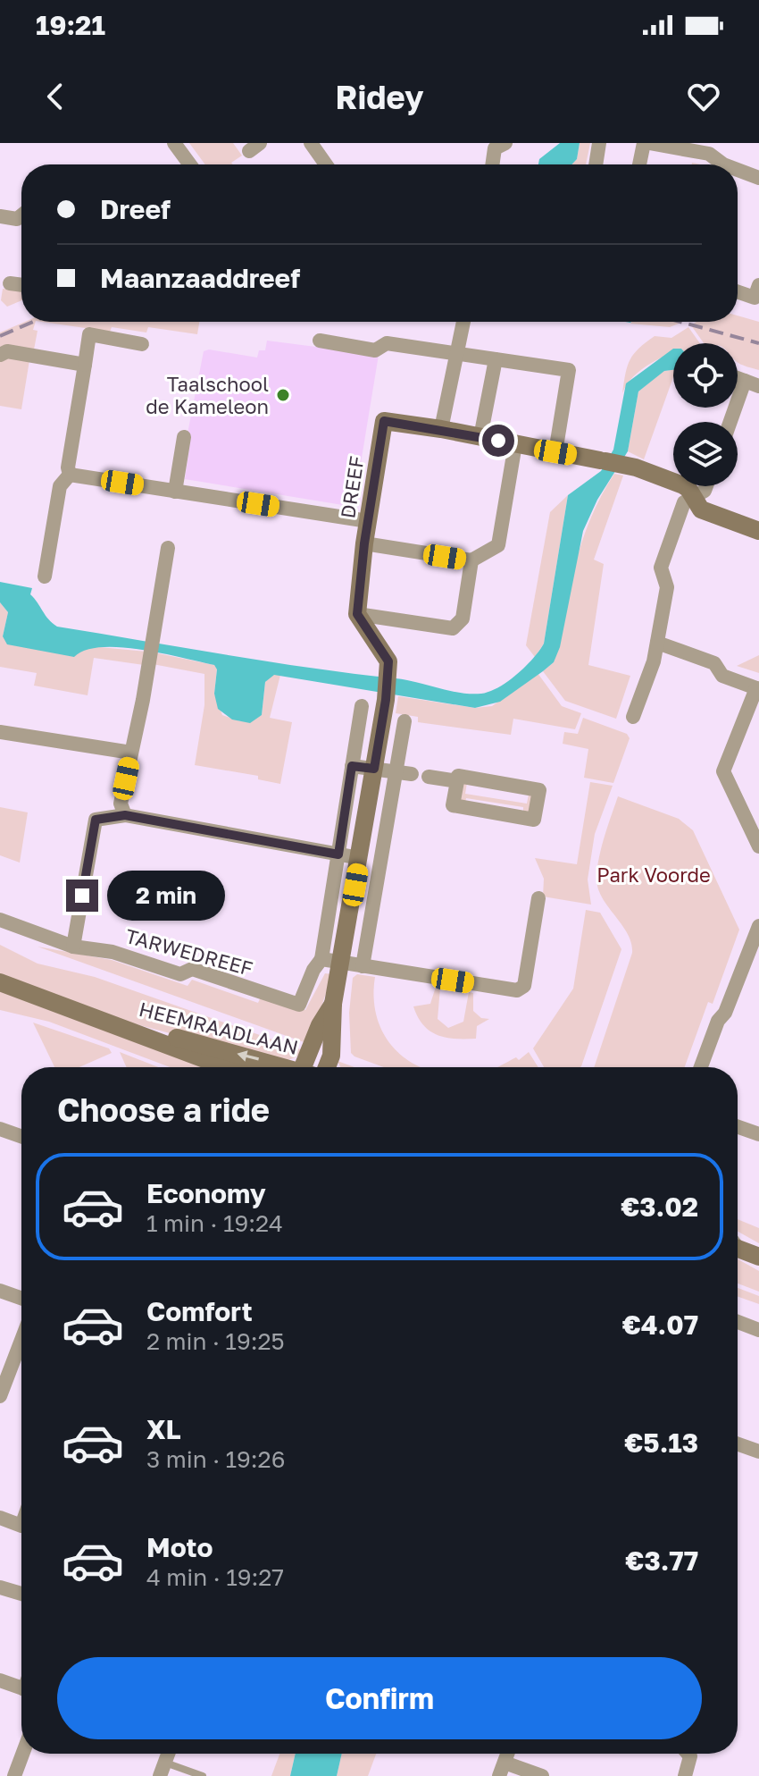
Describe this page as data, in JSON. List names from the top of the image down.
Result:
{
  "streets": {
    "street": ["DREEF", "TARWEDREEF", "HEEMRAADLAAN"]
  },
  "parks": ["Park Voorde"],
  "places": ["Taalschool de Kameleon"],
  "page": {
    "status": "19:21",
    "header": "Ridey",
    "banner": ["Dreef", "Maanzaaddreef"],
    "bubble": "2 min",
    "heading": "Choose a ride",
    "list": [
      {
        "name": "Economy",
        "note": "1 min · 19:24",
        "value": "€3.02"
      },
      {
        "name": "Comfort",
        "note": "2 min · 19:25",
        "value": "€4.07"
      },
      {
        "name": "XL",
        "note": "3 min · 19:26",
        "value": "€5.13"
      },
      {
        "name": "Moto",
        "note": "4 min · 19:27",
        "value": "€3.77"
      }
    ],
    "buttons": "Confirm"
  }
}
